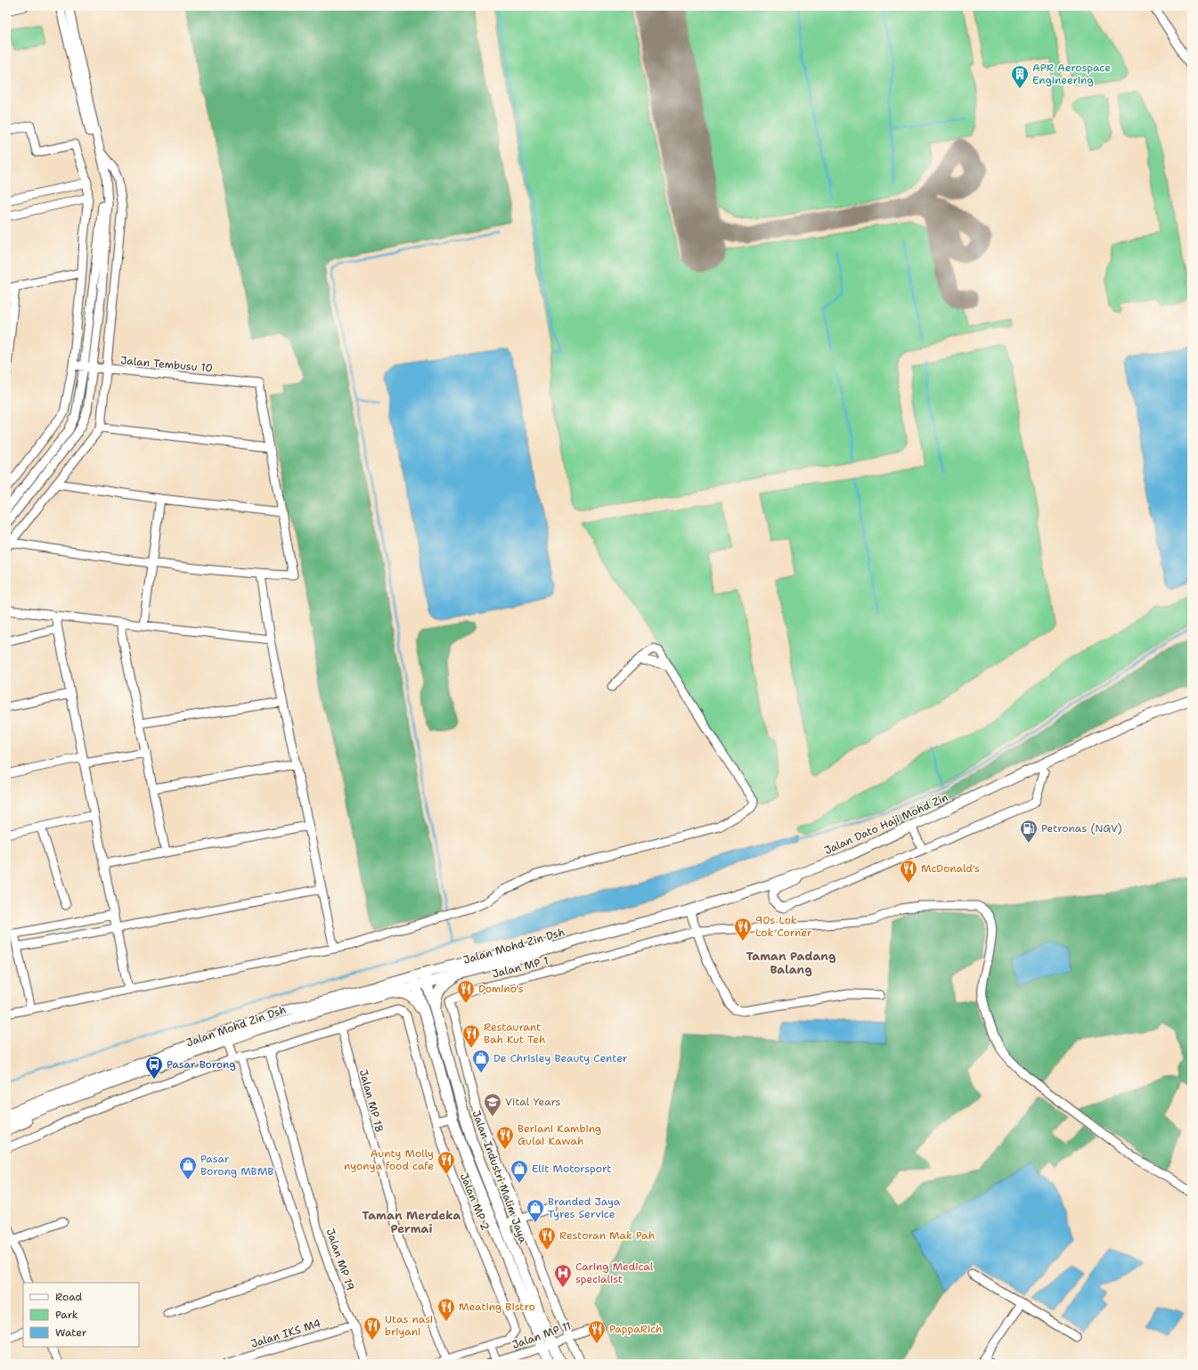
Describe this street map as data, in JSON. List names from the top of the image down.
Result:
{
  "streets": {
    "main road": ["Jalan Dato Haji Mohd Zin", "Jalan Mohd Zin Dsh", "Jalan Industri Malim Jaya"],
    "street": [
      "Jalan Tembusu 10",
      "Jalan MP 1",
      "Jalan MP 18",
      "Jalan MP 2",
      "Jalan MP 19",
      "Jalan IKS M4",
      "Jalan MP 11"
    ]
  },
  "crossings": [
    ["Jalan Dato Haji Mohd Zin", "Jalan Mohd Zin Dsh"],
    ["Jalan Mohd Zin Dsh", "Jalan Industri Malim Jaya"],
    ["Jalan MP 1", "Jalan MP 11"],
    ["Jalan MP 18", "Jalan MP 2"],
    ["Jalan Industri Malim Jaya", "Jalan MP 11"],
    ["Jalan MP 19", "Jalan IKS M4"]
  ],
  "districts": ["Taman Padang Balang", "Taman Merdeka Permai"],
  "places": {
    "building": ["APR Aerospace Engineering"],
    "fuel station": ["Petronas (NGV)"],
    "restaurant": [
      "McDonald's",
      "90s Lok Lok Corner",
      "Domino's",
      "Restaurant Bah Kut Teh",
      "Beriani Kambing Gulai Kawah",
      "Aunty Molly nyonya food cafe",
      "Restoran Mak Pah",
      "Meating Bistro",
      "Utas nasi briyani",
      "PappaRich"
    ],
    "shop": [
      "De Chrisley Beauty Center",
      "Pasar Borong MBMB",
      "Elit Motorsport",
      "Branded Jaya Tyres Service"
    ],
    "bus stop": ["Pasar Borong"],
    "school or university": ["Vital Years"],
    "hospital": ["Caring Medical specialist"]
  },
  "legend": ["Road", "Park", "Water"]
}
